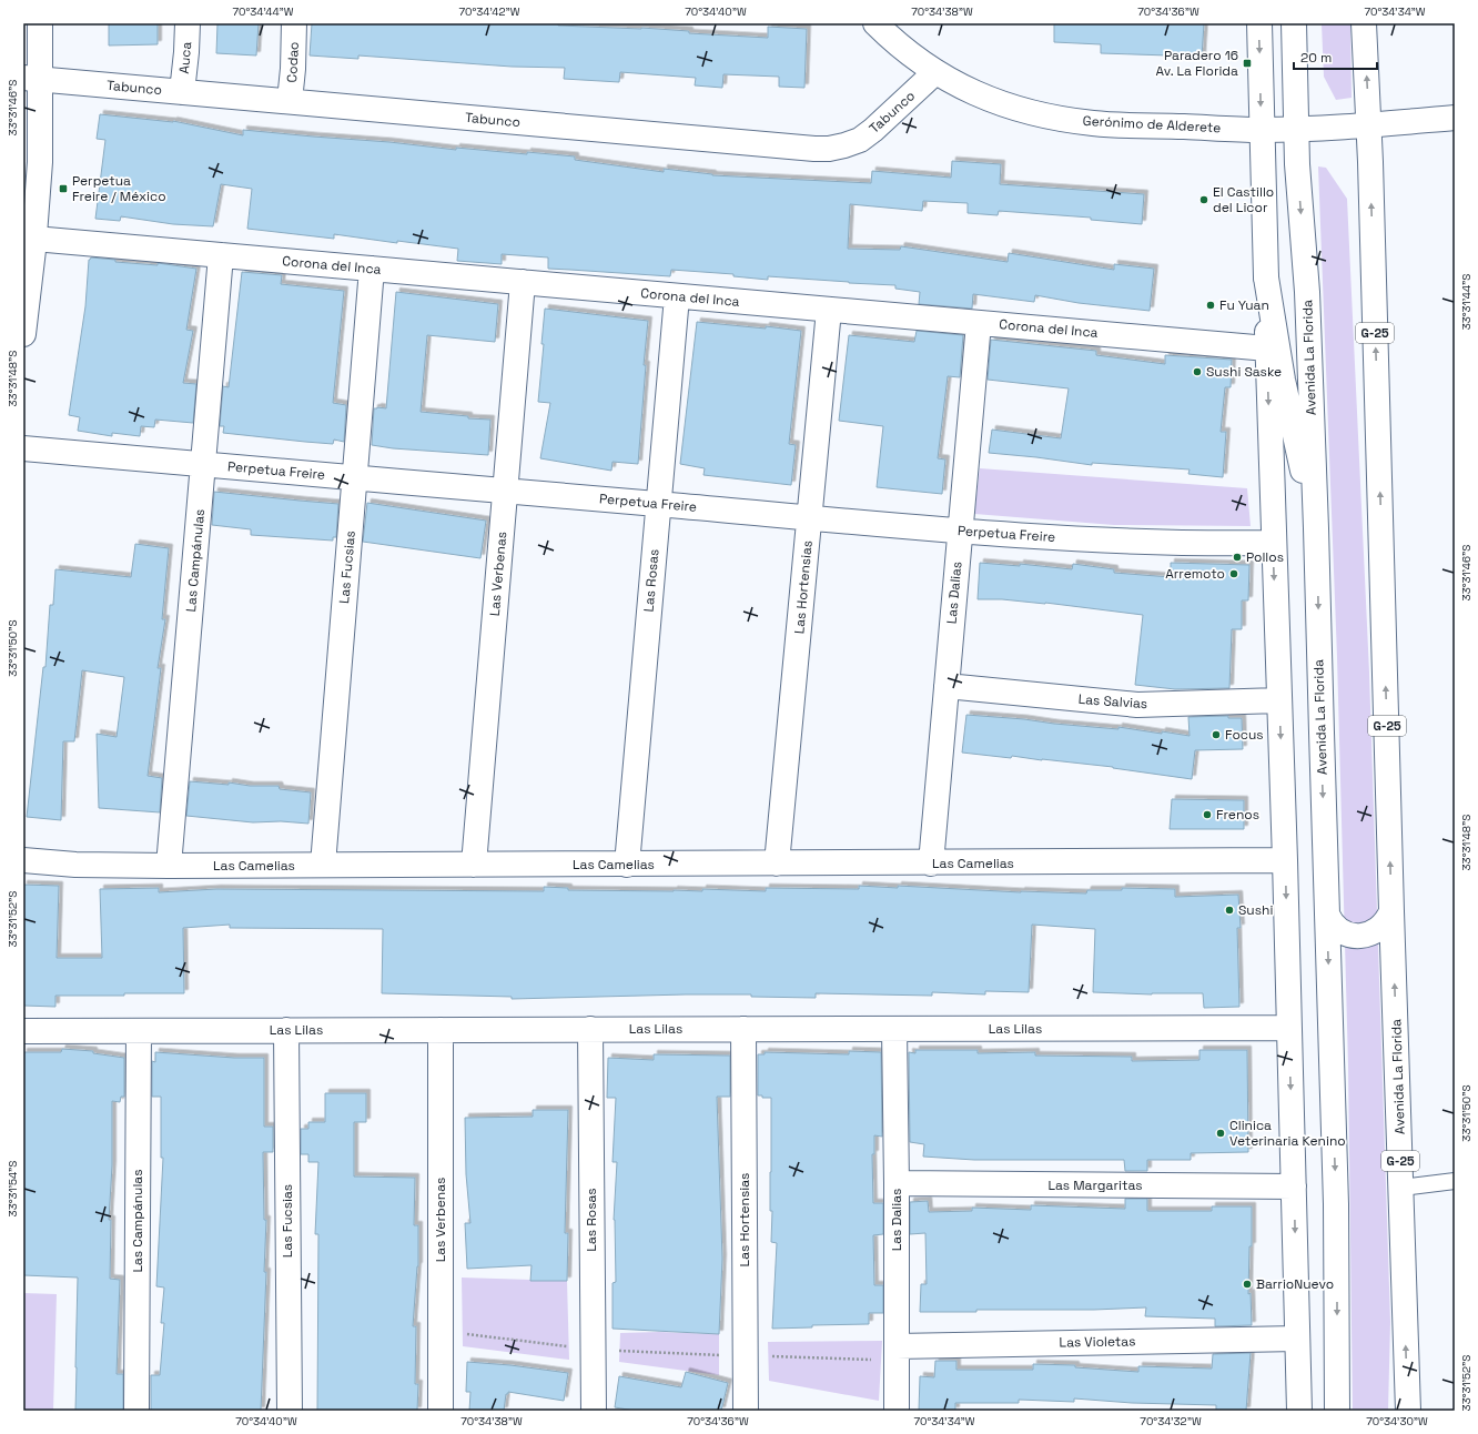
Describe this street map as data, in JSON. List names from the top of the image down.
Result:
{
  "streets": {
    "street": [
      "Auca",
      "Codao",
      "Tabunco",
      "Gerónimo de Alderete",
      "Corona del Inca",
      "G-25",
      "Avenida La Florida",
      "Perpetua Freire",
      "Las Campánulas",
      "Las Fucsias",
      "Las Verbenas",
      "Las Rosas",
      "Las Hortensias",
      "Las Dalias",
      "Las Salvias",
      "Las Camelias",
      "Las Lilas",
      "Las Margaritas",
      "Las Violetas"
    ]
  },
  "crossings": [
    ["Auca", "Tabunco"],
    ["Codao", "Tabunco"],
    ["Tabunco", "Gerónimo de Alderete"],
    ["Gerónimo de Alderete", "Avenida La Florida"],
    ["Corona del Inca", "Las Campánulas"],
    ["Corona del Inca", "Las Fucsias"],
    ["Corona del Inca", "Las Verbenas"],
    ["Corona del Inca", "Las Rosas"],
    ["Corona del Inca", "Las Hortensias"],
    ["Corona del Inca", "Las Dalias"],
    ["Perpetua Freire", "Las Campánulas"],
    ["Perpetua Freire", "Las Fucsias"],
    ["Perpetua Freire", "Las Verbenas"],
    ["Perpetua Freire", "Las Rosas"],
    ["Perpetua Freire", "Las Hortensias"],
    ["Perpetua Freire", "Las Dalias"],
    ["Las Campánulas", "Las Camelias"],
    ["Las Campánulas", "Las Lilas"],
    ["Las Fucsias", "Las Camelias"],
    ["Las Fucsias", "Las Lilas"],
    ["Las Verbenas", "Las Camelias"],
    ["Las Verbenas", "Las Lilas"],
    ["Las Rosas", "Las Camelias"],
    ["Las Rosas", "Las Lilas"],
    ["Las Hortensias", "Las Camelias"],
    ["Las Hortensias", "Las Lilas"],
    ["Las Dalias", "Las Salvias"],
    ["Las Dalias", "Las Camelias"],
    ["Las Dalias", "Las Lilas"],
    ["Las Dalias", "Las Margaritas"],
    ["Las Dalias", "Las Violetas"]
  ],
  "places": {
    "transit": ["Paradero 16 Av. La Florida", "Perpetua Freire / México"],
    "other": [
      "El Castillo del Licor",
      "Fu Yuan",
      "Sushi Saske",
      "Pollos",
      "Arremoto",
      "Focus",
      "Frenos",
      "Sushi",
      "Clinica Veterinaria Kenino",
      "BarrioNuevo"
    ]
  },
  "scale_bar": "20 m",
  "coordinates": [
    "70°34'44\"W",
    "70°34'42\"W",
    "70°34'40\"W",
    "70°34'38\"W",
    "70°34'36\"W",
    "70°34'34\"W",
    "33°31'46\"S",
    "33°31'44\"S",
    "33°31'48\"S",
    "33°31'50\"S",
    "33°31'52\"S",
    "33°31'54\"S",
    "70°34'32\"W",
    "70°34'30\"W"
  ]
}
